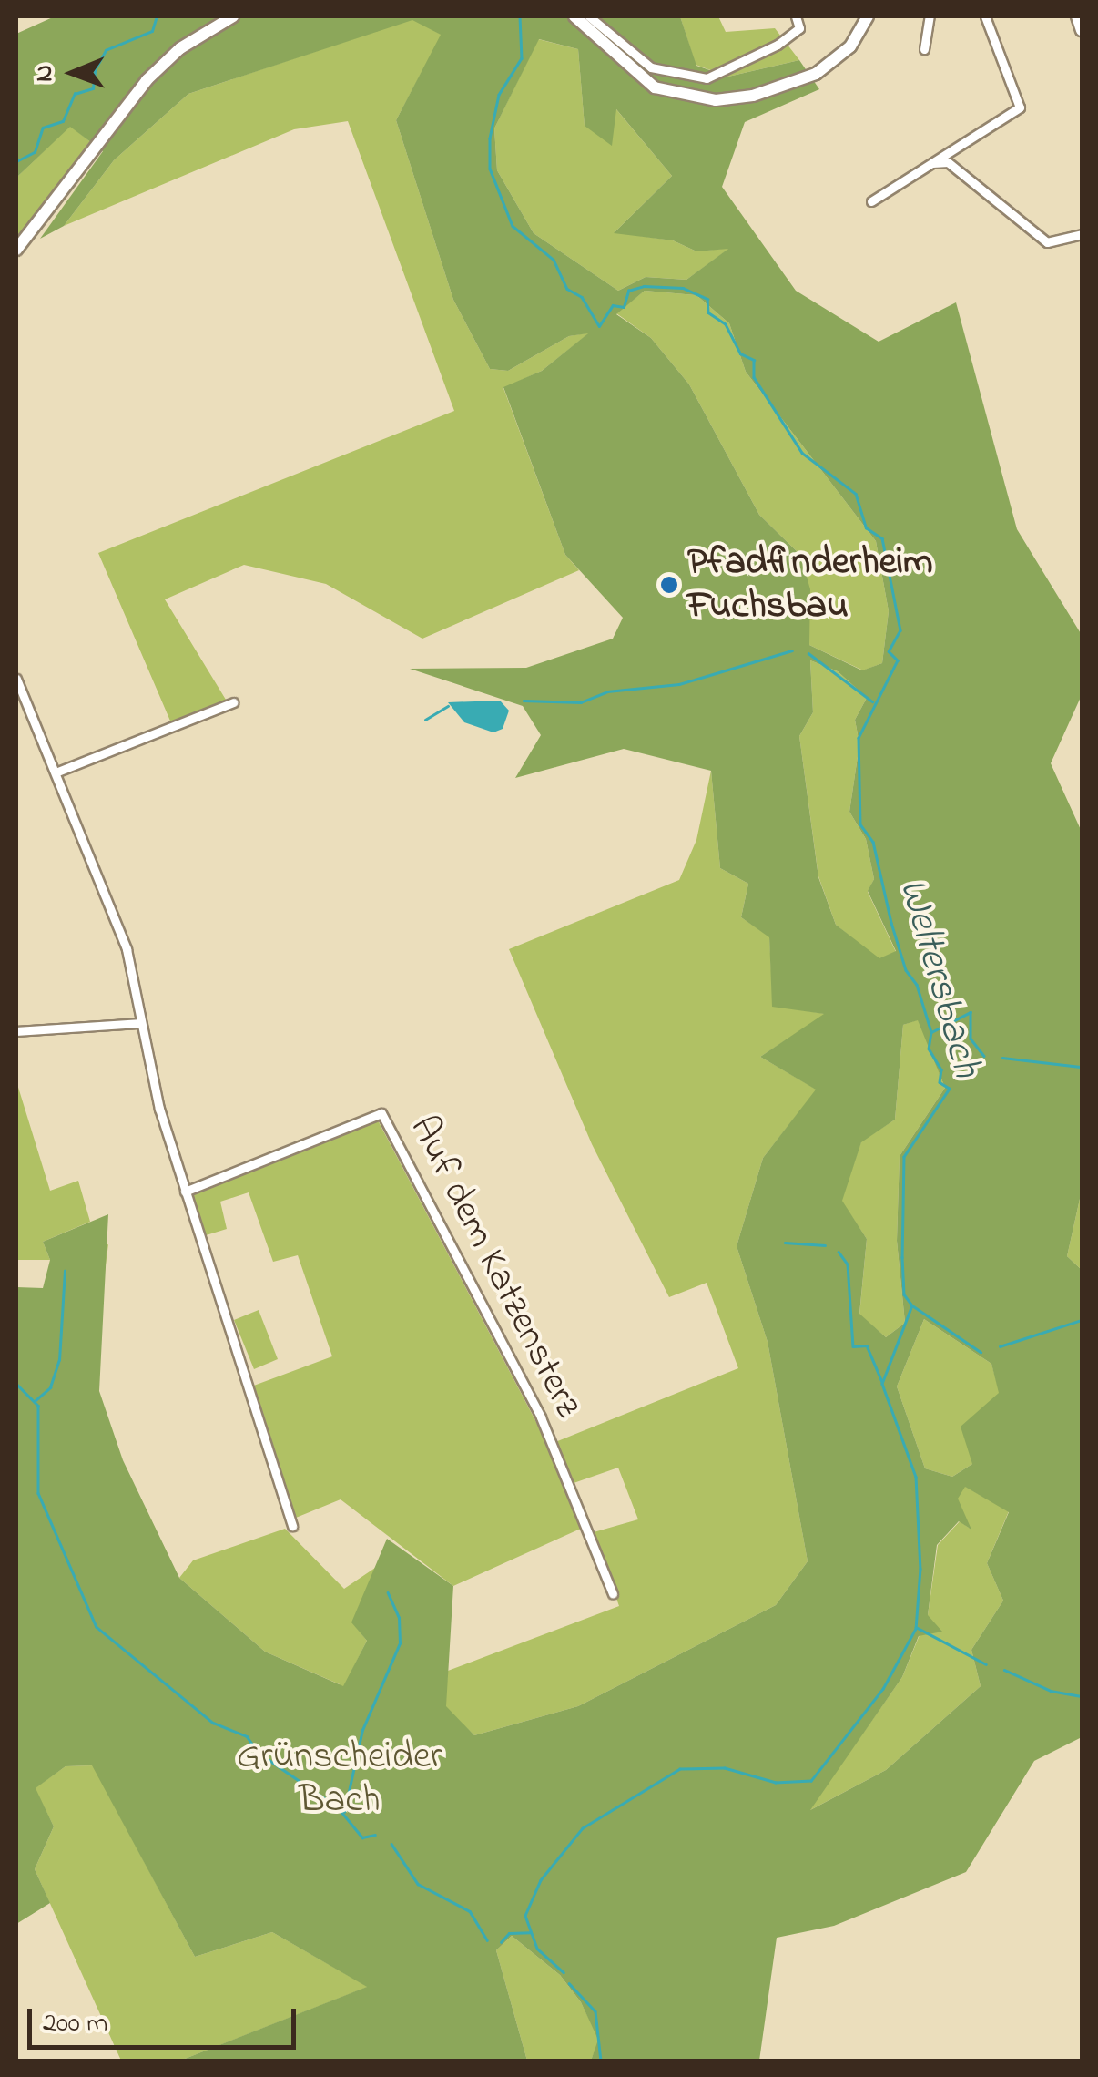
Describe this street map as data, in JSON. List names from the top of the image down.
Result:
{
  "streets": {
    "street": ["Auf dem Katzensterz"]
  },
  "water": ["Weltersbach"],
  "parks": ["Grünscheider Bach"],
  "places": ["Pfadfinderheim Fuchsbau"],
  "scale_bar": "200 m",
  "north": "left"
}
